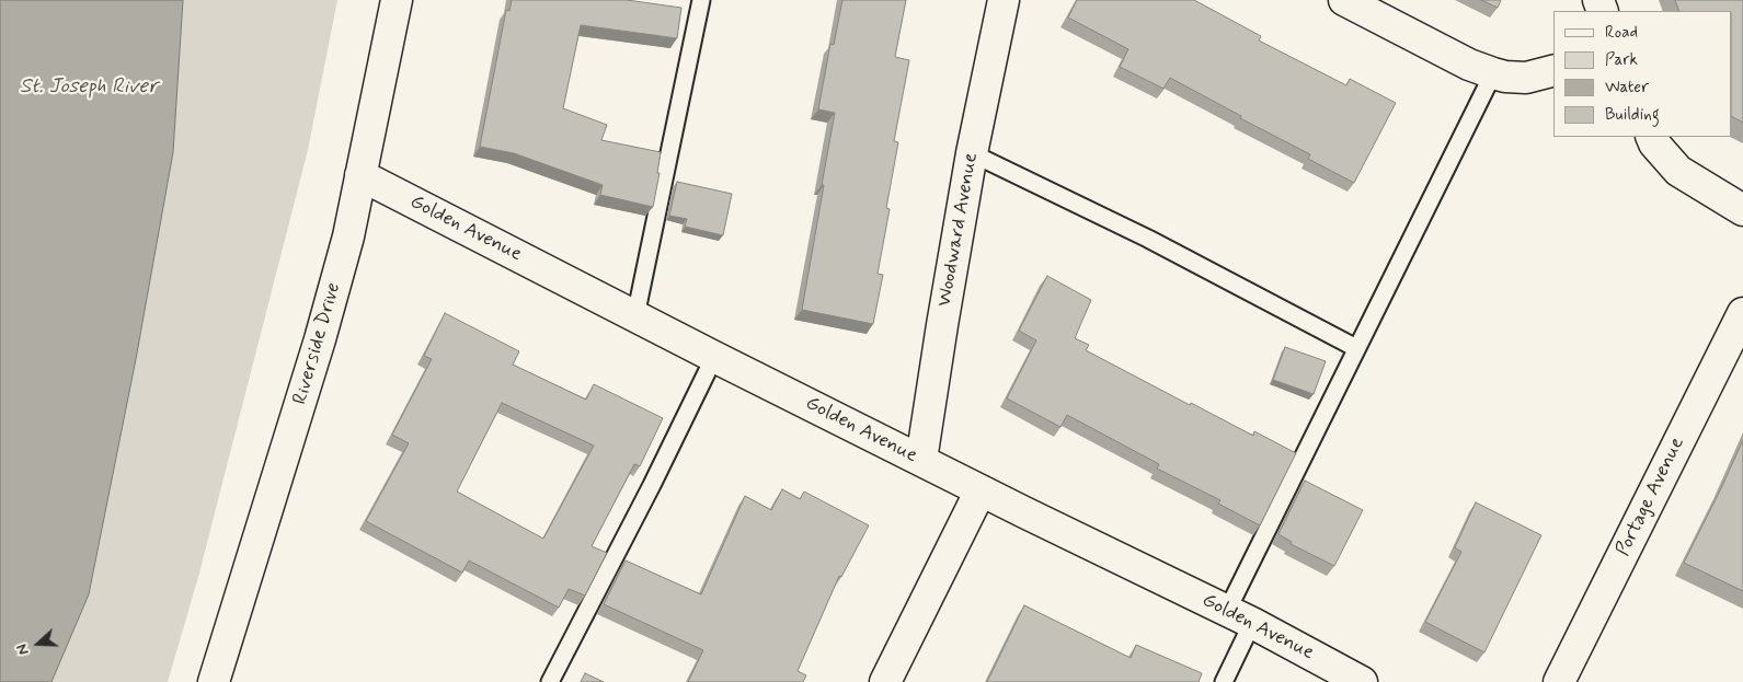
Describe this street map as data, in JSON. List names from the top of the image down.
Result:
{
  "streets": {
    "street": [
      "Golden Avenue",
      "Woodward Avenue",
      "Riverside Drive",
      "Portage Avenue"
    ]
  },
  "crossings": [
    ["Golden Avenue", "Woodward Avenue"],
    ["Golden Avenue", "Riverside Drive"]
  ],
  "water": ["St. Joseph River"],
  "legend": [
    "Road",
    "Park",
    "Water",
    "Building"
  ],
  "north": "left"
}
